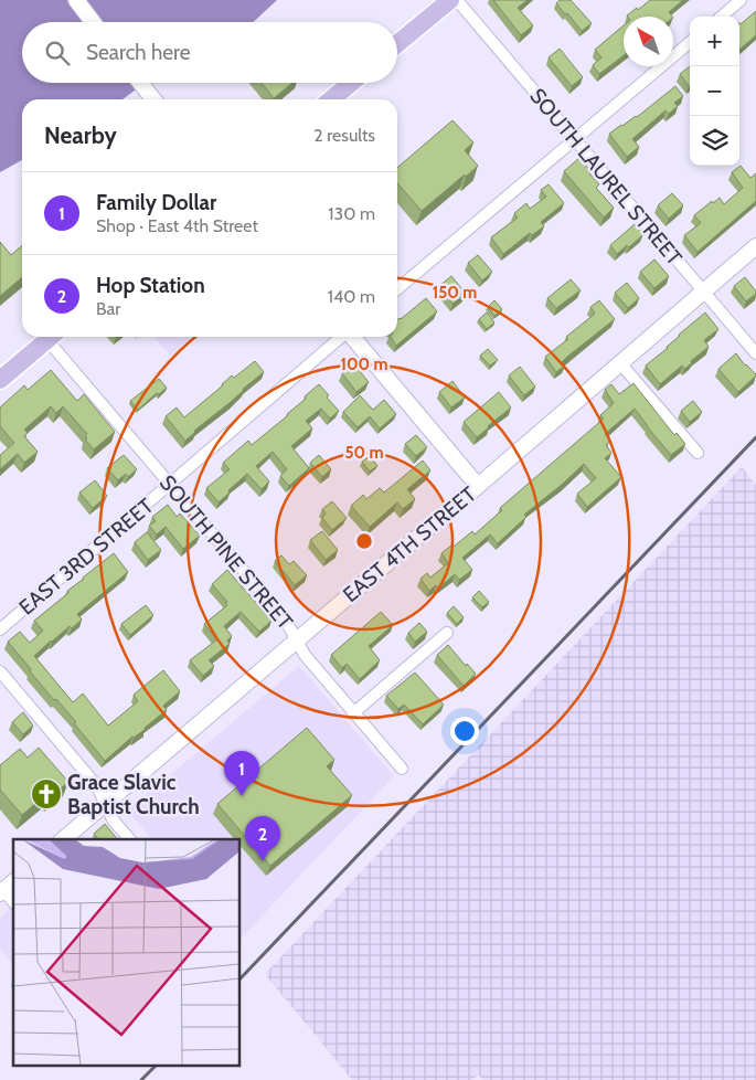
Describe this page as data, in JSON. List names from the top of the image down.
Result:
{
  "streets": {
    "street": [
      "SOUTH LAUREL STREET",
      "EAST 4TH STREET",
      "SOUTH PINE STREET",
      "EAST 3RD STREET"
    ]
  },
  "crossings": [
    ["SOUTH LAUREL STREET", "EAST 4TH STREET"],
    ["EAST 4TH STREET", "SOUTH PINE STREET"],
    ["SOUTH PINE STREET", "EAST 3RD STREET"]
  ],
  "places": {
    "church": ["Grace Slavic Baptist Church"]
  },
  "north": "top left",
  "page": {
    "map_buttons": ["+", "−"],
    "search": "Search here",
    "heading": ["Nearby", "2 results"],
    "list": [
      {
        "mark": "1",
        "name": "Family Dollar",
        "note": "Shop · East 4th Street",
        "value": "130 m"
      },
      {
        "mark": "2",
        "name": "Hop Station",
        "note": "Bar",
        "value": "140 m"
      }
    ],
    "pins": ["1", "2"]
  },
  "rings": ["150 m", "100 m", "50 m"]
}
